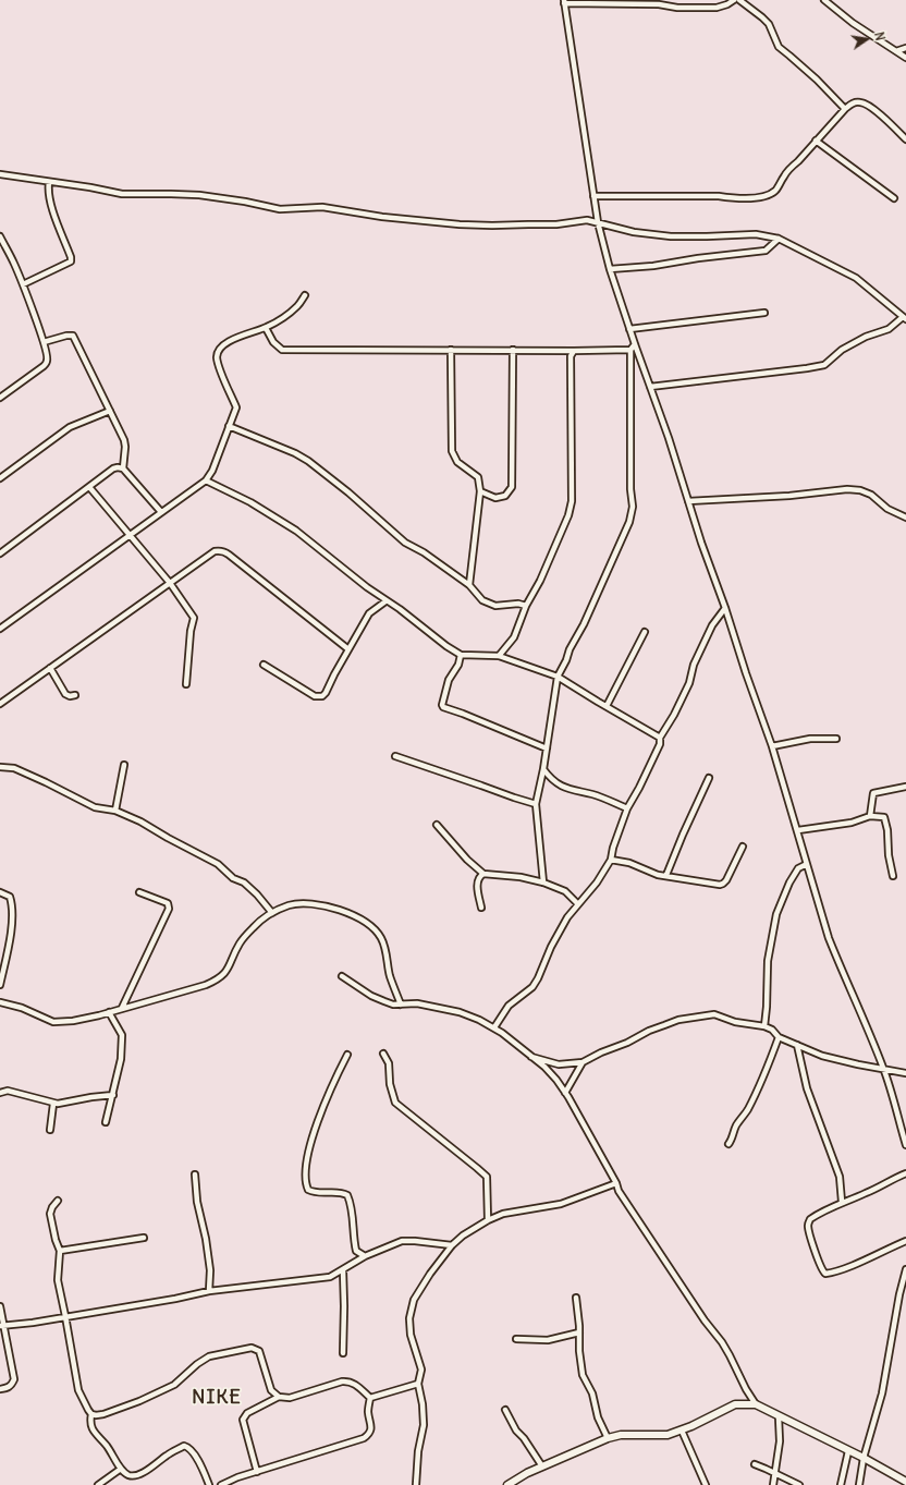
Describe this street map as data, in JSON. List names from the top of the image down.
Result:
{
  "districts": ["NIKE"],
  "north": "right"
}
